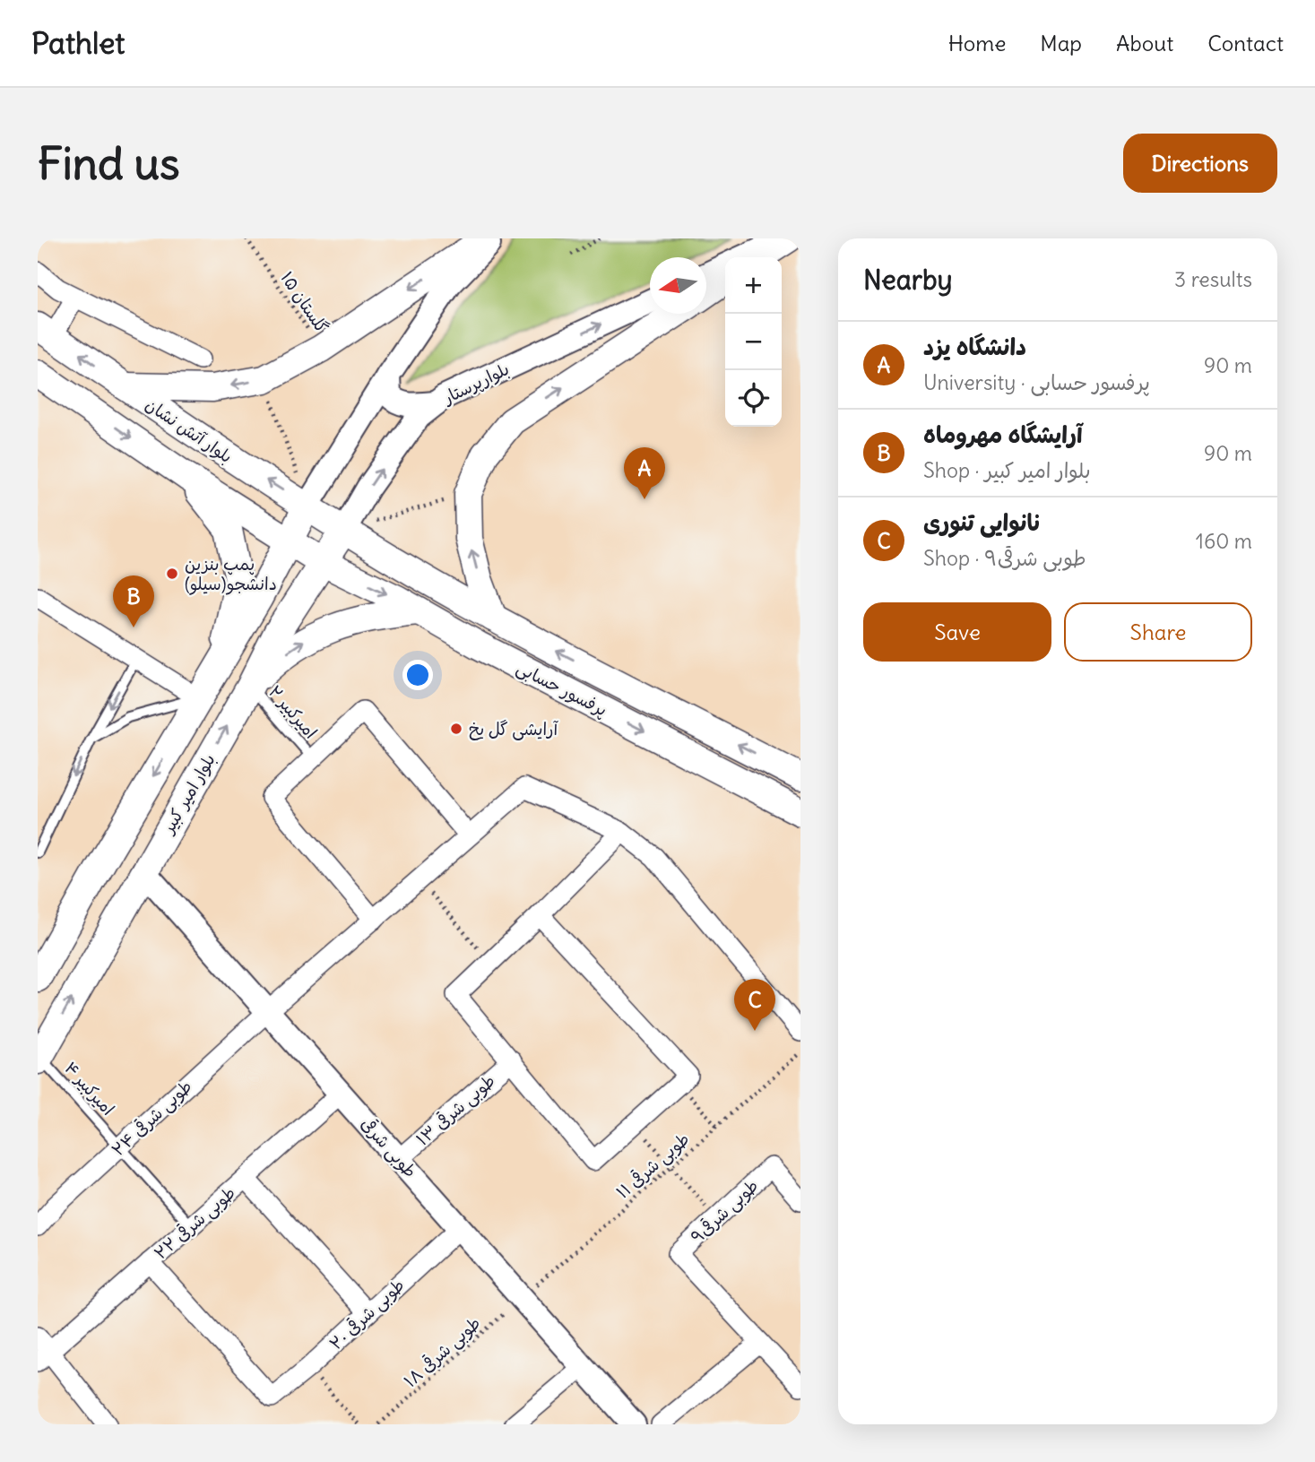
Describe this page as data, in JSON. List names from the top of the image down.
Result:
{
  "streets": {
    "main road": ["بلوار آتش نشان", "پرفسور حسابی", "بلوار امیر کبیر"],
    "street": [
      "بلوارپرستار",
      "طوبی شرقی ۱۳",
      "طوبی شرقی ۲۴",
      "طوبی شرقی",
      "طوبی شرقی۹",
      "طوبی شرقی ۲۲",
      "طوبی شرقی ۲۰"
    ],
    "lane": ["امیرکبیر ۲", "امیرکبیر ۴"],
    "path": ["گلستان ۱۵", "طوبی شرقی ۱۱", "طوبی شرقی ۱۸"]
  },
  "crossings": [
    ["بلوارپرستار", "بلوار آتش نشان"],
    ["بلوارپرستار", "پرفسور حسابی"],
    ["بلوارپرستار", "بلوار امیر کبیر"],
    ["بلوار آتش نشان", "پرفسور حسابی"],
    ["بلوار آتش نشان", "بلوار امیر کبیر"],
    ["پرفسور حسابی", "بلوار امیر کبیر"],
    ["امیرکبیر ۲", "بلوار امیر کبیر"],
    ["بلوار امیر کبیر", "امیرکبیر ۴"],
    ["بلوار امیر کبیر", "طوبی شرقی"],
    ["امیرکبیر ۴", "طوبی شرقی ۲۴"],
    ["امیرکبیر ۴", "طوبی شرقی ۲۲"],
    ["طوبی شرقی ۱۳", "طوبی شرقی"],
    ["طوبی شرقی ۲۴", "طوبی شرقی"],
    ["طوبی شرقی", "طوبی شرقی ۱۱"],
    ["طوبی شرقی", "طوبی شرقی ۲۲"],
    ["طوبی شرقی", "طوبی شرقی ۲۰"],
    ["طوبی شرقی", "طوبی شرقی ۱۸"],
    ["طوبی شرقی ۱۱", "طوبی شرقی ۱۸"],
    ["طوبی شرقی ۲۲", "طوبی شرقی ۲۰"]
  ],
  "places": ["پمپ بنزین دانشجو(سیلو)", "آرایشی گل یخ"],
  "north": "left",
  "page": {
    "header": "Pathlet",
    "nav": [
      "Home",
      "Map",
      "About",
      "Contact"
    ],
    "buttons": [
      "Directions",
      ["Save", "Share"]
    ],
    "title": "Find us",
    "heading": ["Nearby", "3 results"],
    "map_buttons": ["+", "−"],
    "list": [
      {
        "mark": "A",
        "name": "دانشگاه یزد",
        "note": "University · پرفسور حسابی",
        "value": "90 m"
      },
      {
        "mark": "B",
        "name": "آرایشگاه مهروماه",
        "note": "Shop · بلوار امیر کبیر",
        "value": "90 m"
      },
      {
        "mark": "C",
        "name": "نانوایی تنوری",
        "note": "Shop · طوبی شرقی۹",
        "value": "160 m"
      }
    ],
    "pins": ["A", "B", "C"]
  }
}
